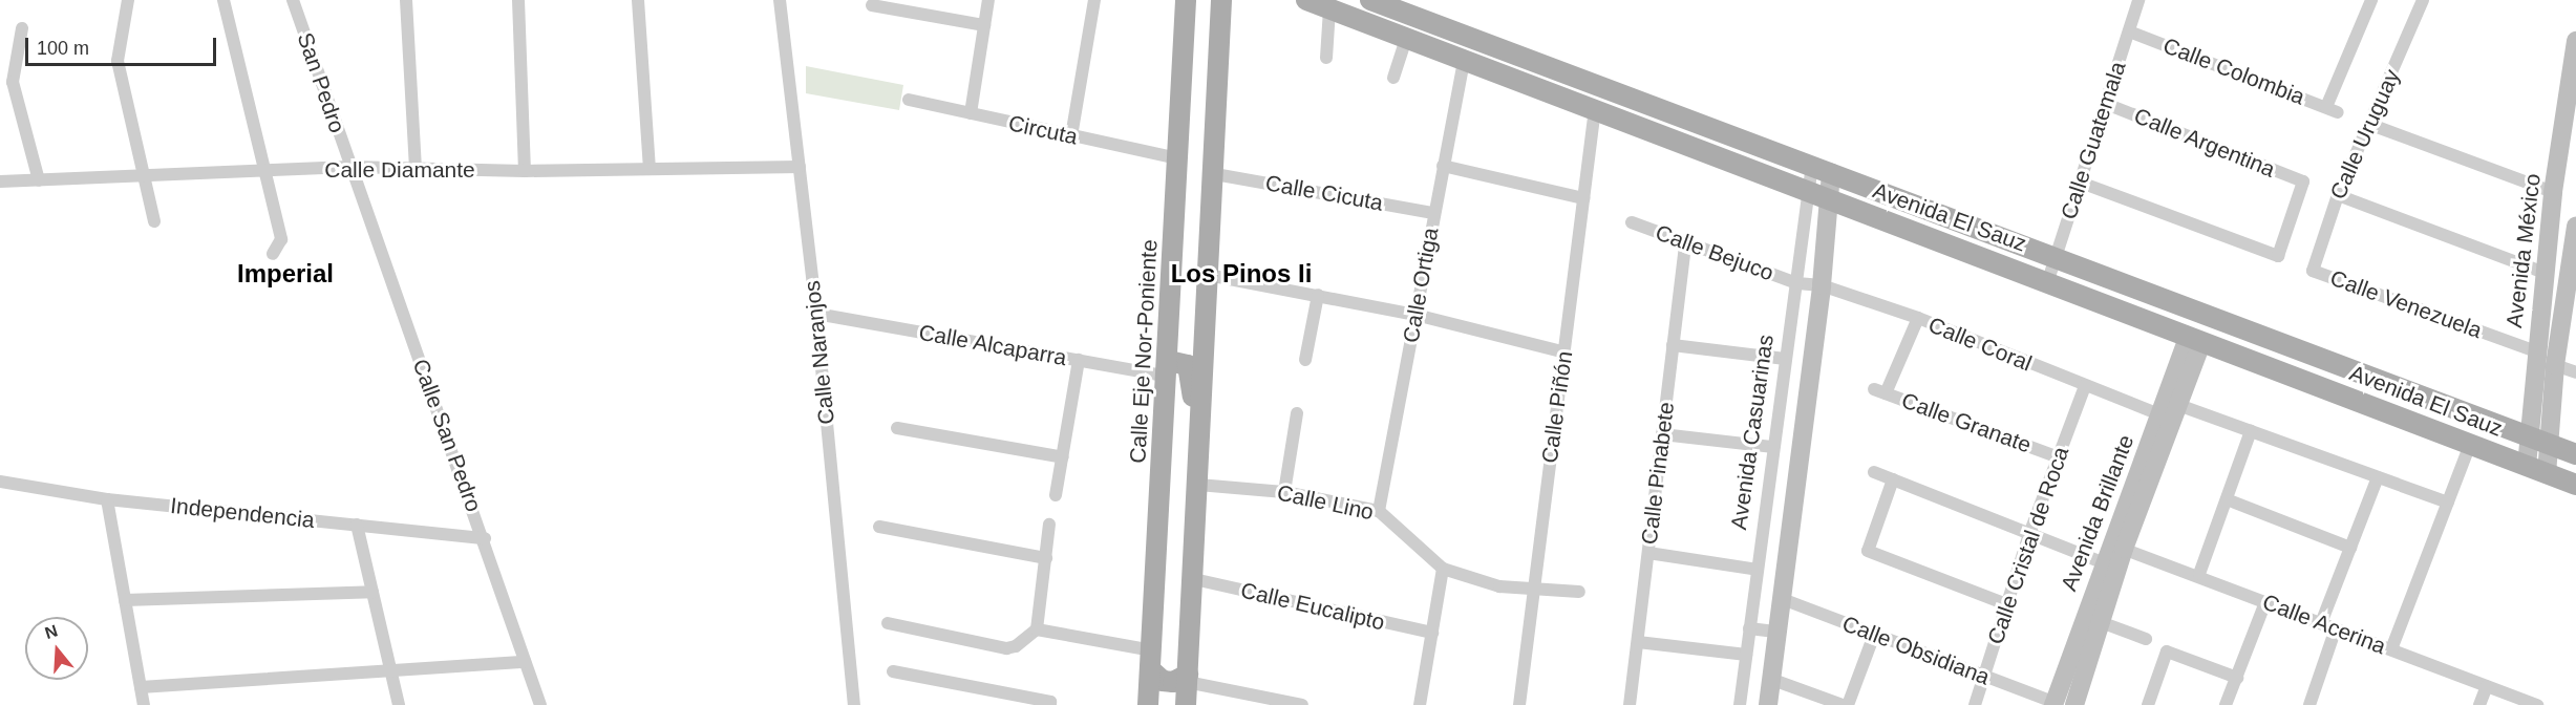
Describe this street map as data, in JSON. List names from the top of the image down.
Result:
{
  "streets": {
    "main road": ["Avenida El Sauz", "Calle Eje Nor-Poniente"],
    "street": [
      "Calle Colombia",
      "San Pedro",
      "Circuta",
      "Calle Uruguay",
      "Calle Guatemala",
      "Calle Argentina",
      "Calle Diamante",
      "Calle Cicuta",
      "Avenida México",
      "Calle Bejuco",
      "Calle Ortiga",
      "Calle Venezuela",
      "Calle Coral",
      "Calle Alcaparra",
      "Calle Naranjos",
      "Calle Piñón",
      "Calle Granate",
      "Avenida Casuarinas",
      "Calle San Pedro",
      "Calle Pinabete",
      "Calle Lino",
      "Independencia",
      "Avenida Brillante",
      "Calle Cristal de Roca",
      "Calle Eucalipto",
      "Calle Acerina",
      "Calle Obsidiana"
    ]
  },
  "crossings": [
    ["Calle Colombia", "Calle Uruguay"],
    ["Calle Colombia", "Calle Guatemala"],
    ["San Pedro", "Calle Diamante"],
    ["San Pedro", "Calle San Pedro"],
    ["Circuta", "Calle Eje Nor-Poniente"],
    ["Calle Uruguay", "Calle Guatemala"],
    ["Calle Uruguay", "Calle Argentina"],
    ["Calle Uruguay", "Calle Venezuela"],
    ["Calle Guatemala", "Calle Argentina"],
    ["Calle Guatemala", "Avenida El Sauz"],
    ["Calle Diamante", "Calle Naranjos"],
    ["Calle Diamante", "Calle San Pedro"],
    ["Calle Cicuta", "Calle Ortiga"],
    ["Avenida El Sauz", "Avenida México"],
    ["Avenida El Sauz", "Calle Ortiga"],
    ["Avenida El Sauz", "Calle Piñón"],
    ["Avenida El Sauz", "Avenida Casuarinas"],
    ["Avenida El Sauz", "Avenida Brillante"],
    ["Avenida México", "Calle Venezuela"],
    ["Calle Bejuco", "Calle Coral"],
    ["Calle Bejuco", "Avenida Casuarinas"],
    ["Calle Bejuco", "Calle Pinabete"],
    ["Calle Ortiga", "Calle Lino"],
    ["Calle Coral", "Calle Granate"],
    ["Calle Coral", "Avenida Casuarinas"],
    ["Calle Coral", "Avenida Brillante"],
    ["Calle Coral", "Calle Cristal de Roca"],
    ["Calle Alcaparra", "Calle Eje Nor-Poniente"],
    ["Calle Alcaparra", "Calle Naranjos"],
    ["Calle Piñón", "Calle Lino"],
    ["Calle Granate", "Calle Cristal de Roca"],
    ["Calle San Pedro", "Independencia"],
    ["Avenida Brillante", "Calle Acerina"],
    ["Avenida Brillante", "Calle Obsidiana"],
    ["Calle Cristal de Roca", "Calle Obsidiana"]
  ],
  "districts": ["Imperial", "Los Pinos Ii"],
  "scale_bar": "100 m",
  "north": "top"
}
